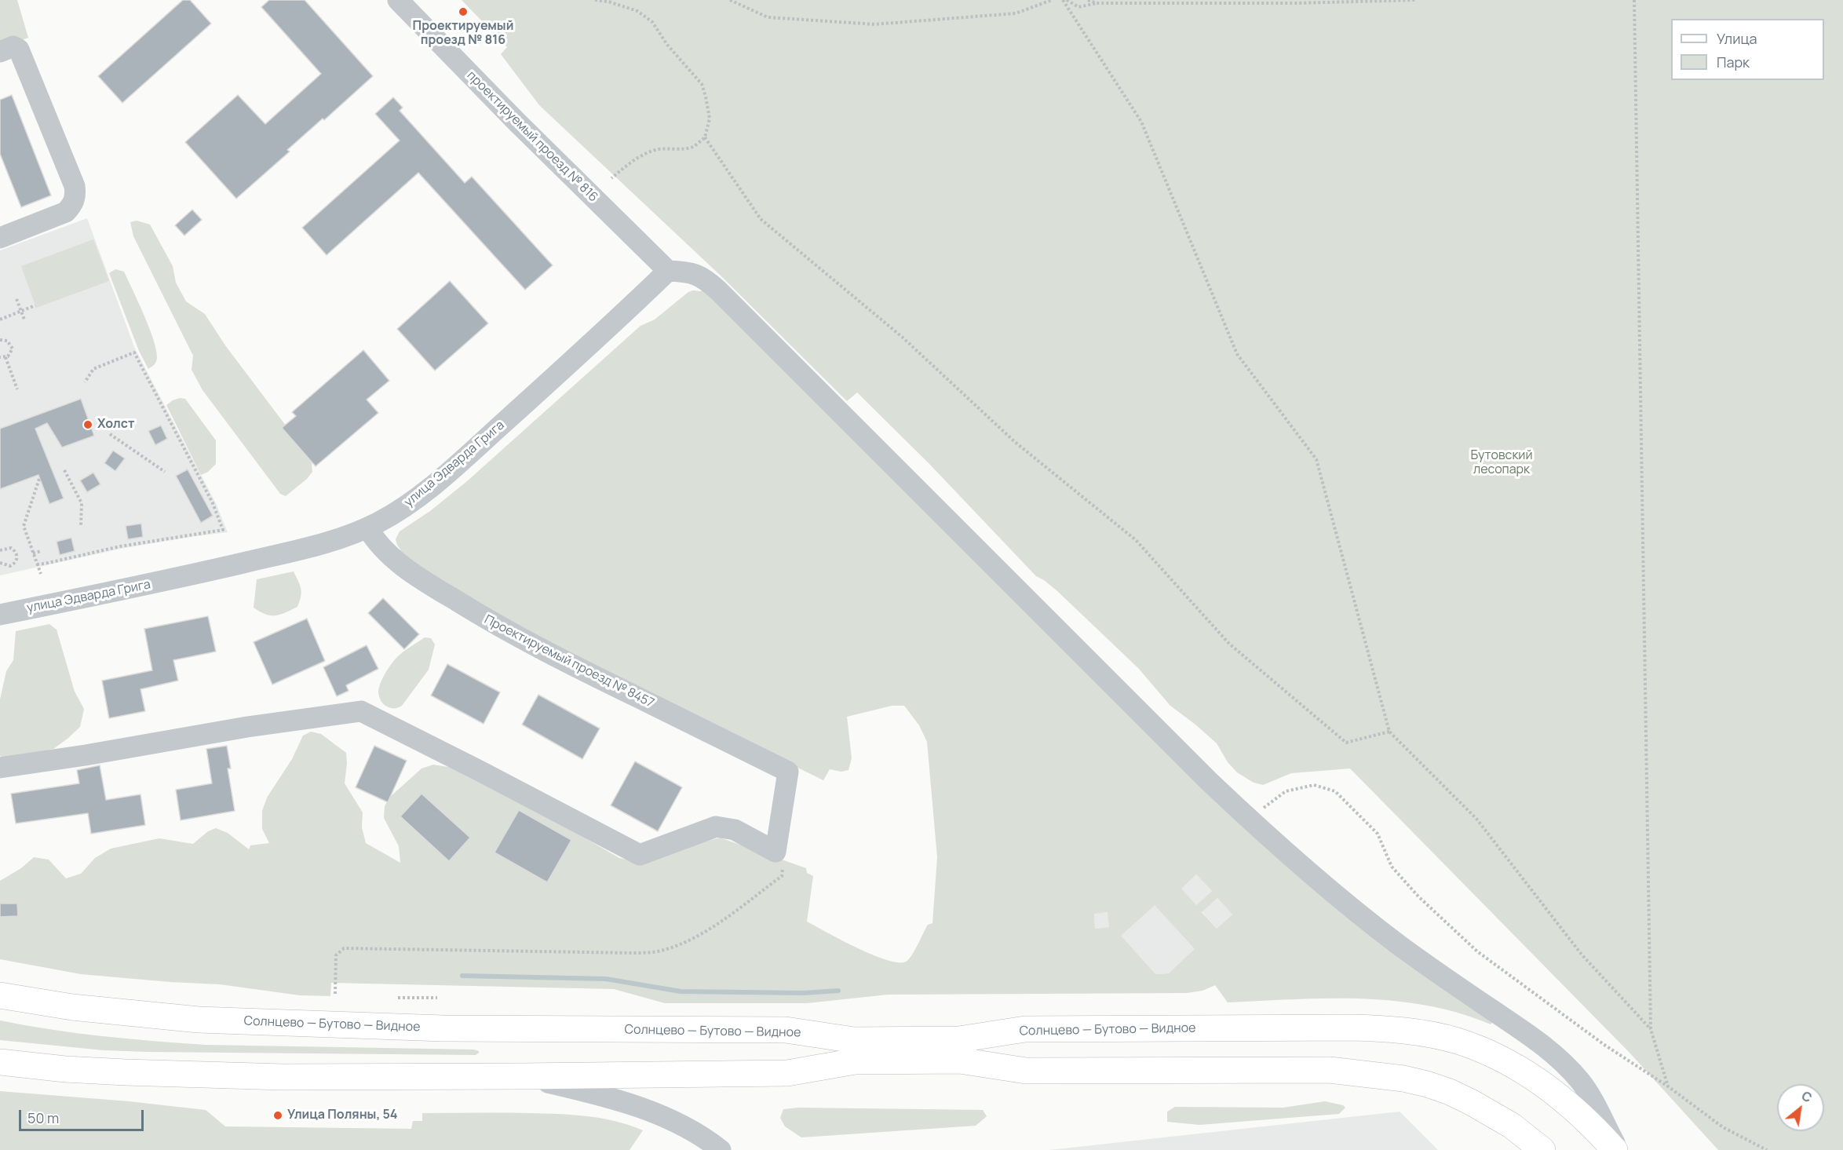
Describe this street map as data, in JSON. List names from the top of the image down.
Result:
{
  "streets": {
    "main road": ["Солнцево — Бутово — Видное"],
    "street": ["проектируемый проезд № 816", "улица Эдварда Грига", "Проектируемый проезд № 8457"]
  },
  "crossings": [
    ["проектируемый проезд № 816", "улица Эдварда Грига"],
    ["улица Эдварда Грига", "Проектируемый проезд № 8457"]
  ],
  "parks": ["Бутовский лесопарк"],
  "places": ["Проектируемый проезд № 816", "Холст", "Улица Поляны, 54"],
  "legend": ["Улица", "Парк"],
  "scale_bar": "50 m",
  "north": "top right"
}
